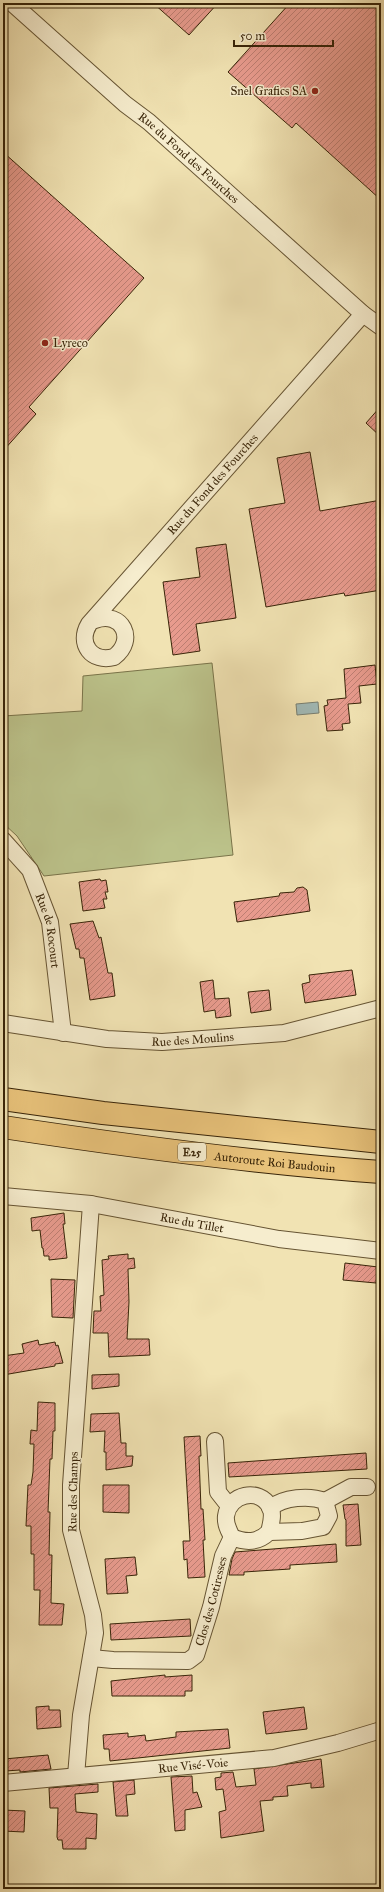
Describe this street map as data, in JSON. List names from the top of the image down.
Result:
{
  "streets": {
    "highway": ["E25", "Autoroute Roi Baudouin"],
    "street": [
      "Rue du Fond des Fourches",
      "Rue de Rocourt",
      "Rue des Moulins",
      "Rue du Tillet",
      "Rue des Champs",
      "Clos des Cotiresses",
      "Rue Visé-Voie"
    ]
  },
  "crossings": [
    ["Rue de Rocourt", "Rue des Moulins"],
    ["Rue du Tillet", "Rue des Champs"],
    ["Rue des Champs", "Clos des Cotiresses"],
    ["Rue des Champs", "Rue Visé-Voie"]
  ],
  "places": ["Snel Grafics SA", "Lyreco"],
  "scale_bar": "50 m"
}
